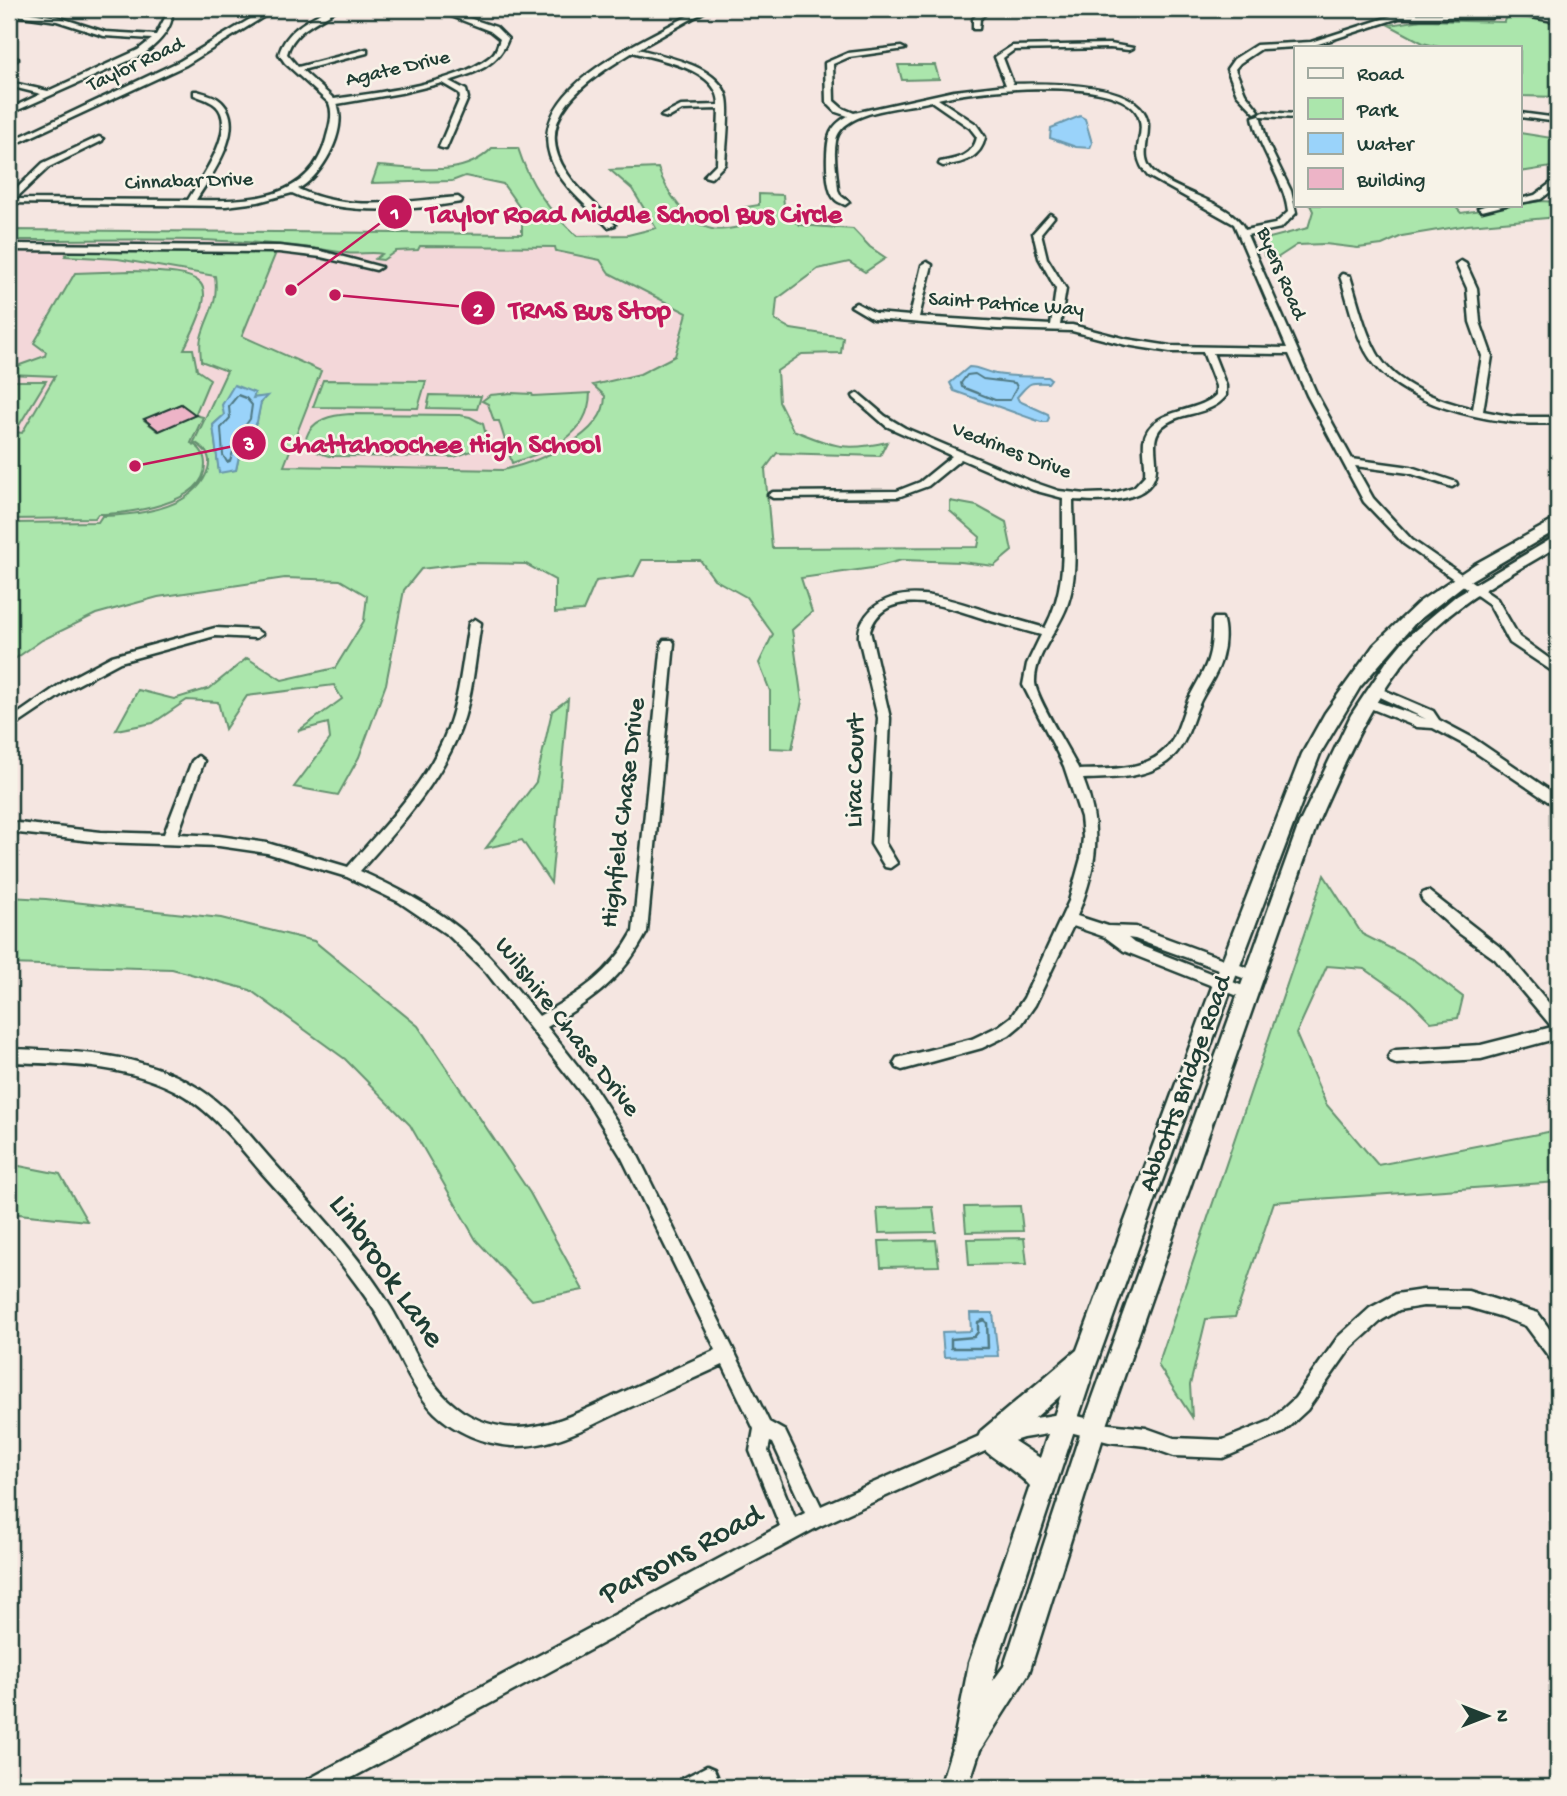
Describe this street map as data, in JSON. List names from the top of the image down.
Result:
{
  "streets": {
    "main road": ["Abbotts Bridge Road"],
    "street": [
      "Taylor Road",
      "Agate Drive",
      "Cinnabar Drive",
      "Byers Road",
      "Saint Patrice Way",
      "Vedrines Drive",
      "Lirac Court",
      "Highfield Chase Drive",
      "Wilshire Chase Drive",
      "Linbrook Lane",
      "Parsons Road"
    ]
  },
  "crossings": [
    ["Agate Drive", "Cinnabar Drive"],
    ["Byers Road", "Saint Patrice Way"],
    ["Byers Road", "Abbotts Bridge Road"],
    ["Saint Patrice Way", "Vedrines Drive"],
    ["Highfield Chase Drive", "Wilshire Chase Drive"],
    ["Wilshire Chase Drive", "Linbrook Lane"],
    ["Wilshire Chase Drive", "Parsons Road"],
    ["Abbotts Bridge Road", "Parsons Road"]
  ],
  "places": ["Taylor Road Middle School Bus Circle", "TRMS Bus Stop", "Chattahoochee High School"],
  "legend": [
    "Road",
    "Park",
    "Water",
    "Building"
  ],
  "north": "right"
}
